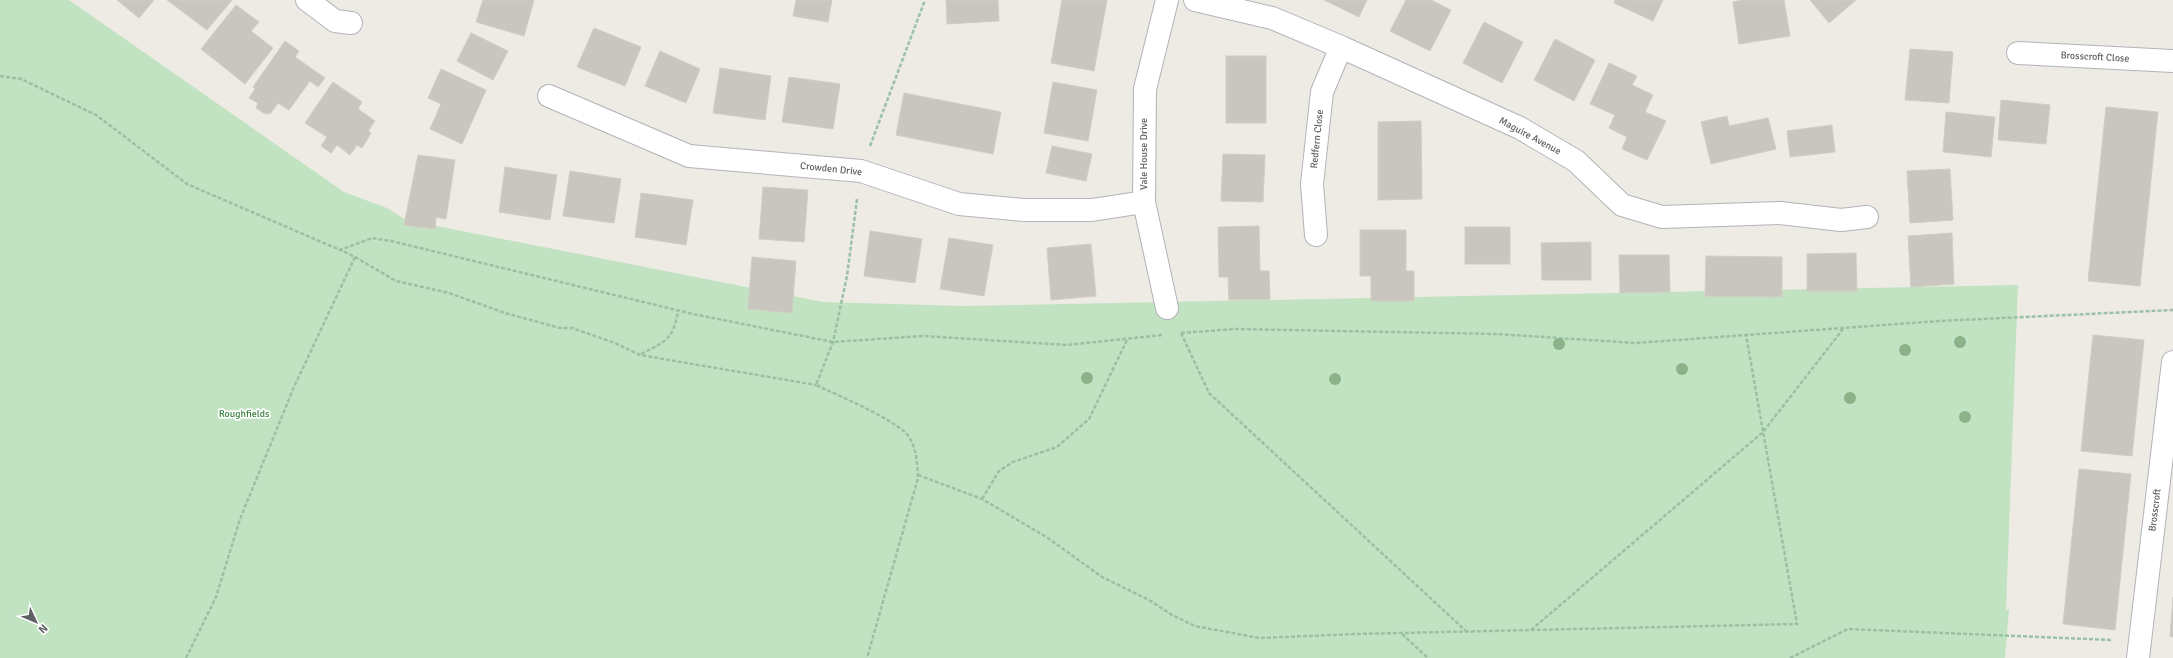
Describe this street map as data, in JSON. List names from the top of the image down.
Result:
{
  "streets": {
    "street": [
      "Brosscroft Close",
      "Maguire Avenue",
      "Redfern Close",
      "Vale House Drive",
      "Crowden Drive",
      "Brosscroft"
    ]
  },
  "crossings": [
    ["Maguire Avenue", "Redfern Close"],
    ["Vale House Drive", "Crowden Drive"]
  ],
  "parks": ["Roughfields"],
  "north": "bottom right"
}
